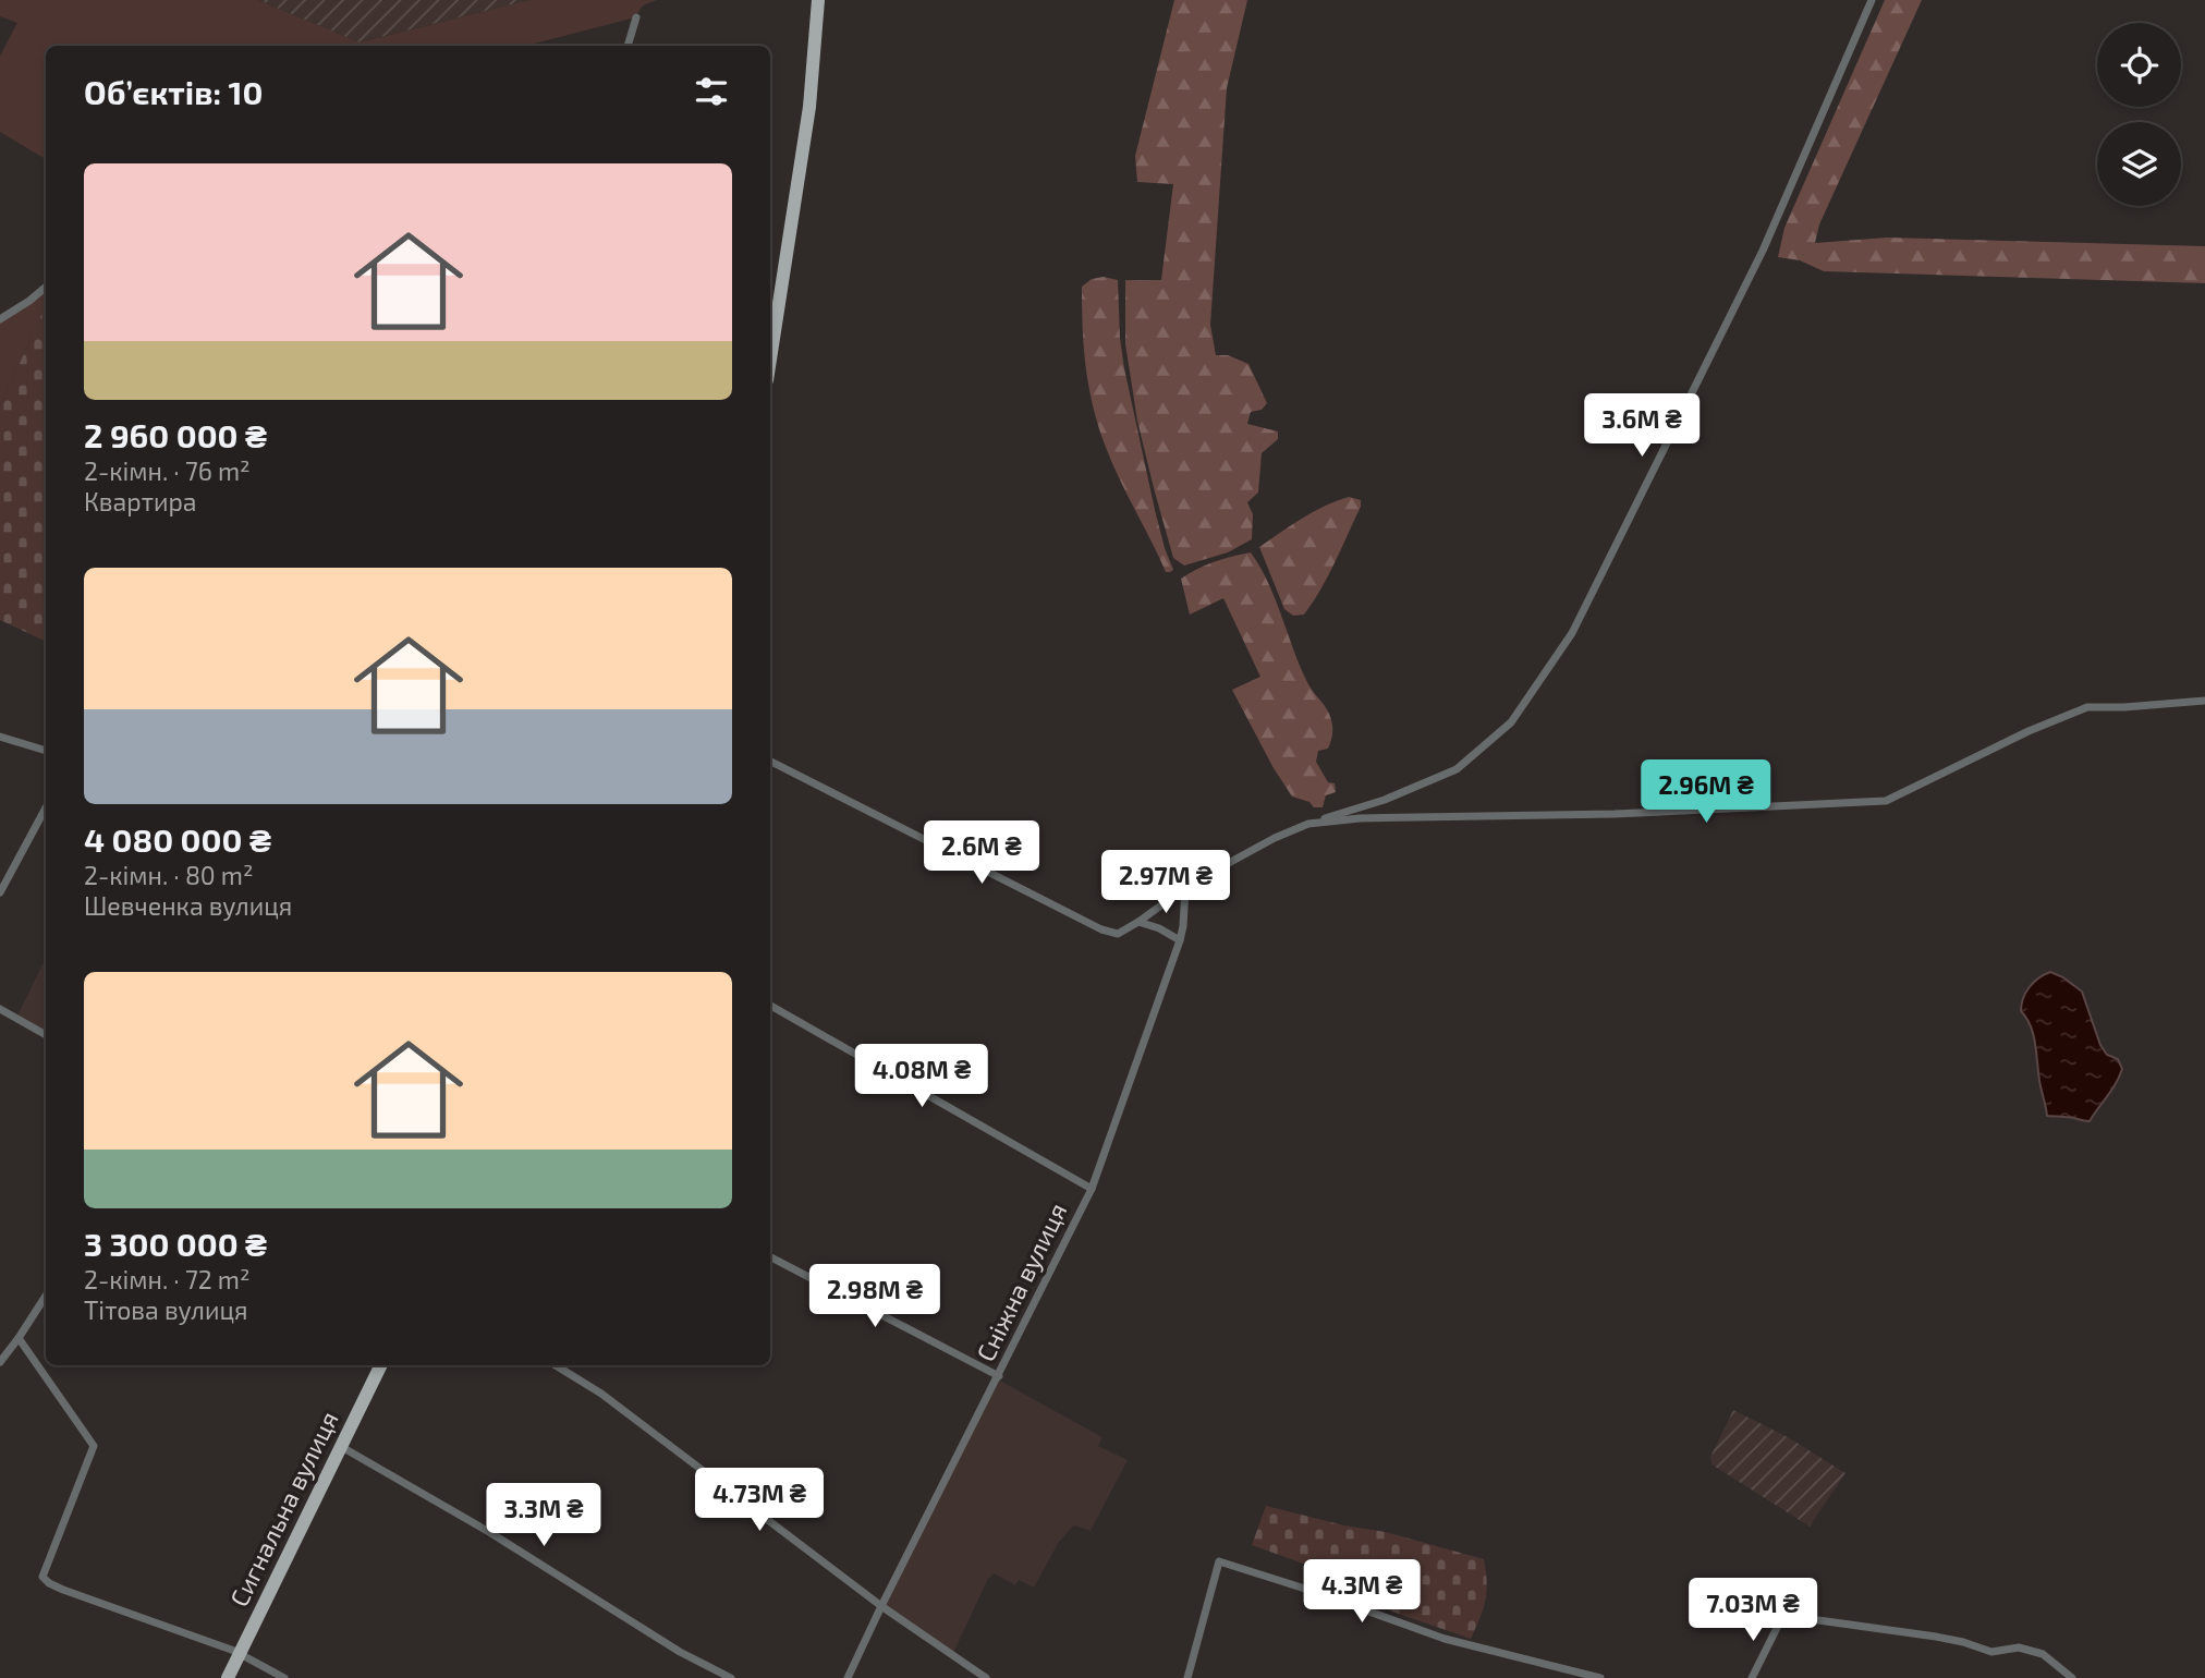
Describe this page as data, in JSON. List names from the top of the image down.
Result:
{
  "streets": {
    "main road": ["Сигнальна вулиця"],
    "street": ["Сніжна вулиця"]
  },
  "page": {
    "heading": "Об’єктів: 10",
    "list": [
      {
        "name": "2 960 000 ₴",
        "note": "2-кімн. · 76 m² · Квартира"
      },
      {
        "name": "4 080 000 ₴",
        "note": "2-кімн. · 80 m² · Шевченка вулиця"
      },
      {
        "name": "3 300 000 ₴",
        "note": "2-кімн. · 72 m² · Тітова вулиця"
      }
    ],
    "price": [
      "3.6M ₴",
      "2.96M ₴",
      "2.6M ₴",
      "2.97M ₴",
      "4.08M ₴",
      "2.98M ₴",
      "4.73M ₴",
      "3.3M ₴",
      "4.3M ₴",
      "7.03M ₴"
    ]
  }
}
